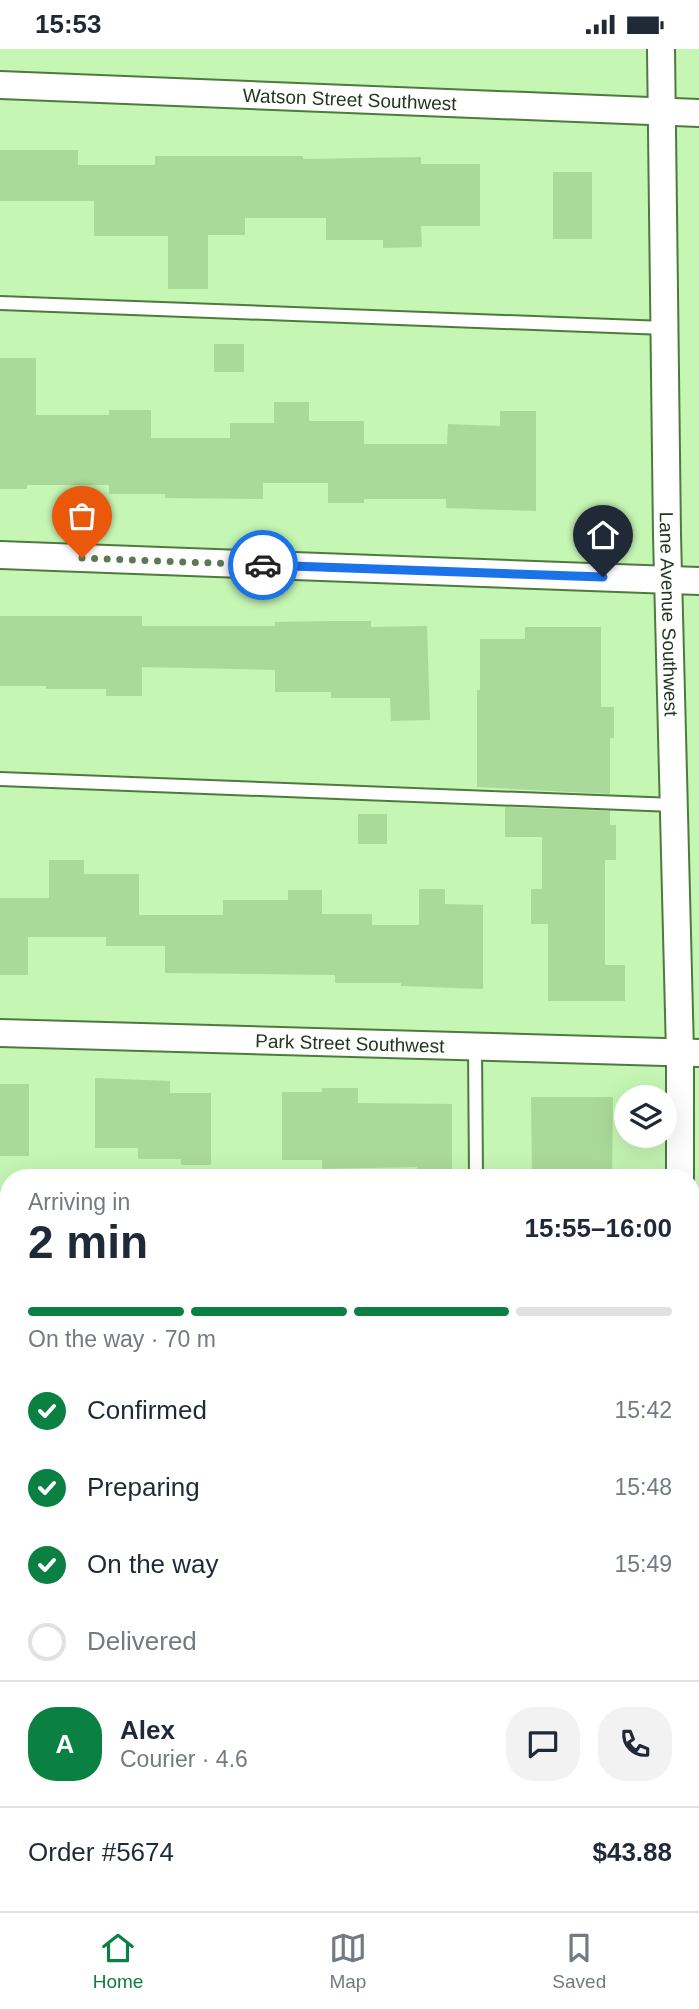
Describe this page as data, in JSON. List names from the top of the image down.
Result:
{
  "streets": {
    "street": ["Watson Street Southwest", "Lane Avenue Southwest", "Park Street Southwest"]
  },
  "crossings": [
    ["Watson Street Southwest", "Lane Avenue Southwest"],
    ["Lane Avenue Southwest", "Park Street Southwest"]
  ],
  "page": {
    "status": "15:53",
    "heading": ["2 min", "Arriving in", "15:55–16:00"],
    "panel": [
      "Alex",
      "Courier · 4.6",
      "Order #5674",
      "$43.88"
    ],
    "bar": "On the way · 70 m",
    "list": [
      ["Confirmed", "15:42"],
      ["Preparing", "15:48"],
      ["On the way", "15:49"],
      "Delivered"
    ],
    "round": "A",
    "tabs": ["Home", "Map", "Saved"]
  }
}
